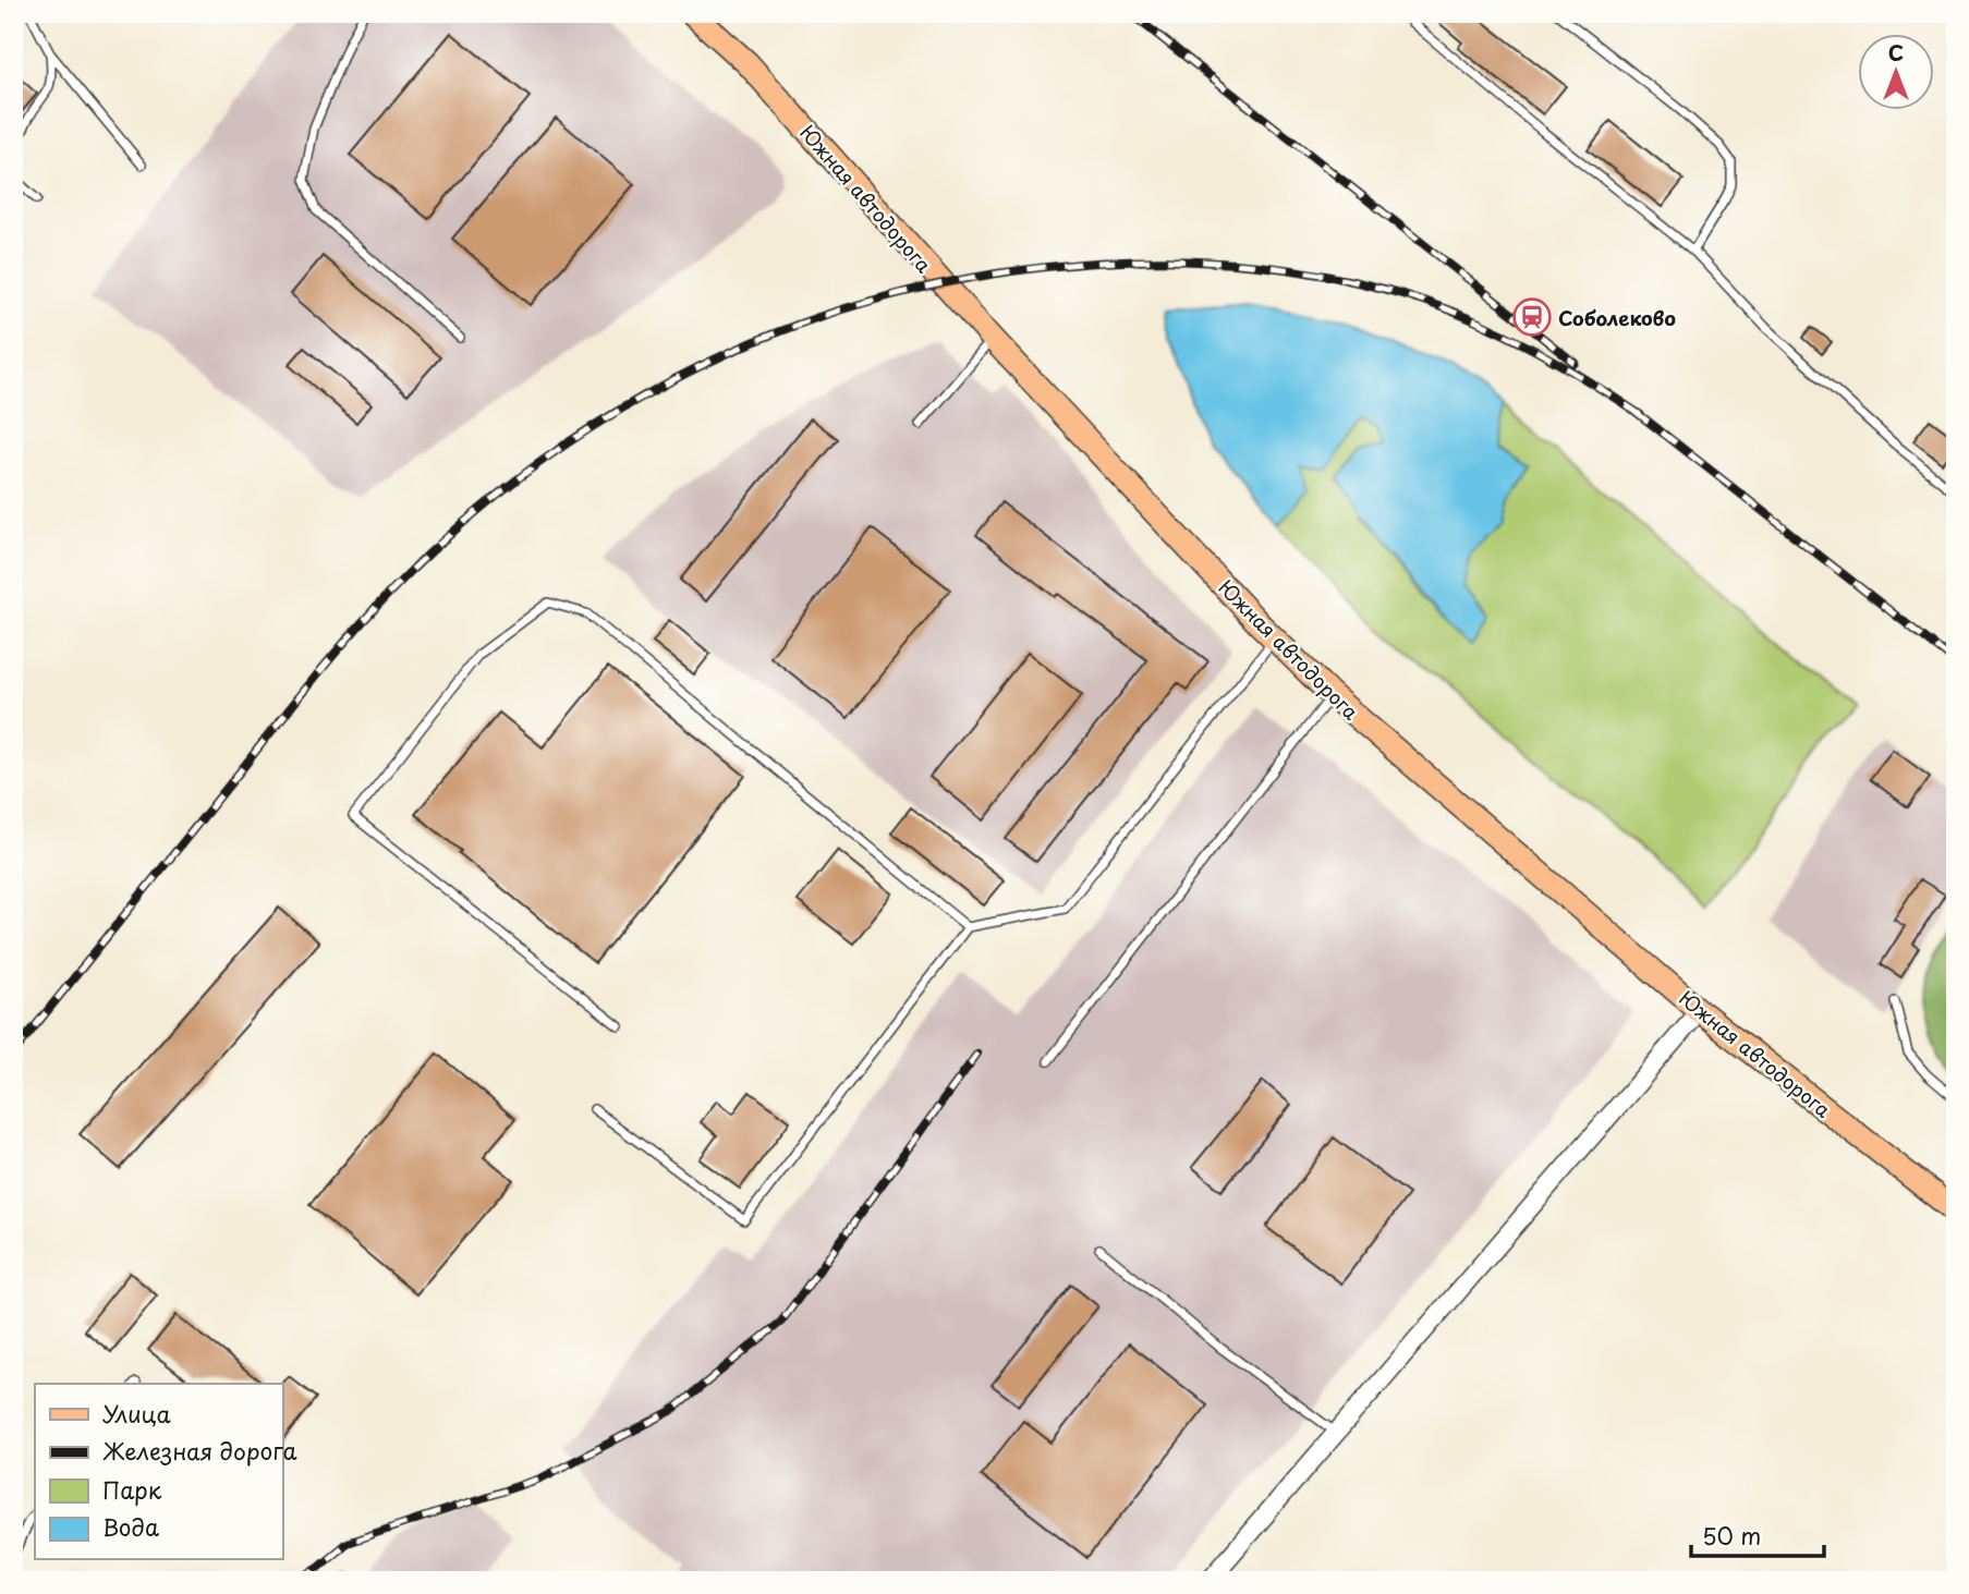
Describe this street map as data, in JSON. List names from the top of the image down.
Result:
{
  "streets": {
    "main road": ["Южная автодорога"]
  },
  "places": {
    "station": ["Соболеково"]
  },
  "legend": [
    "Улица",
    "Железная дорога",
    "Парк",
    "Вода"
  ],
  "scale_bar": "50 m",
  "north": "top"
}
